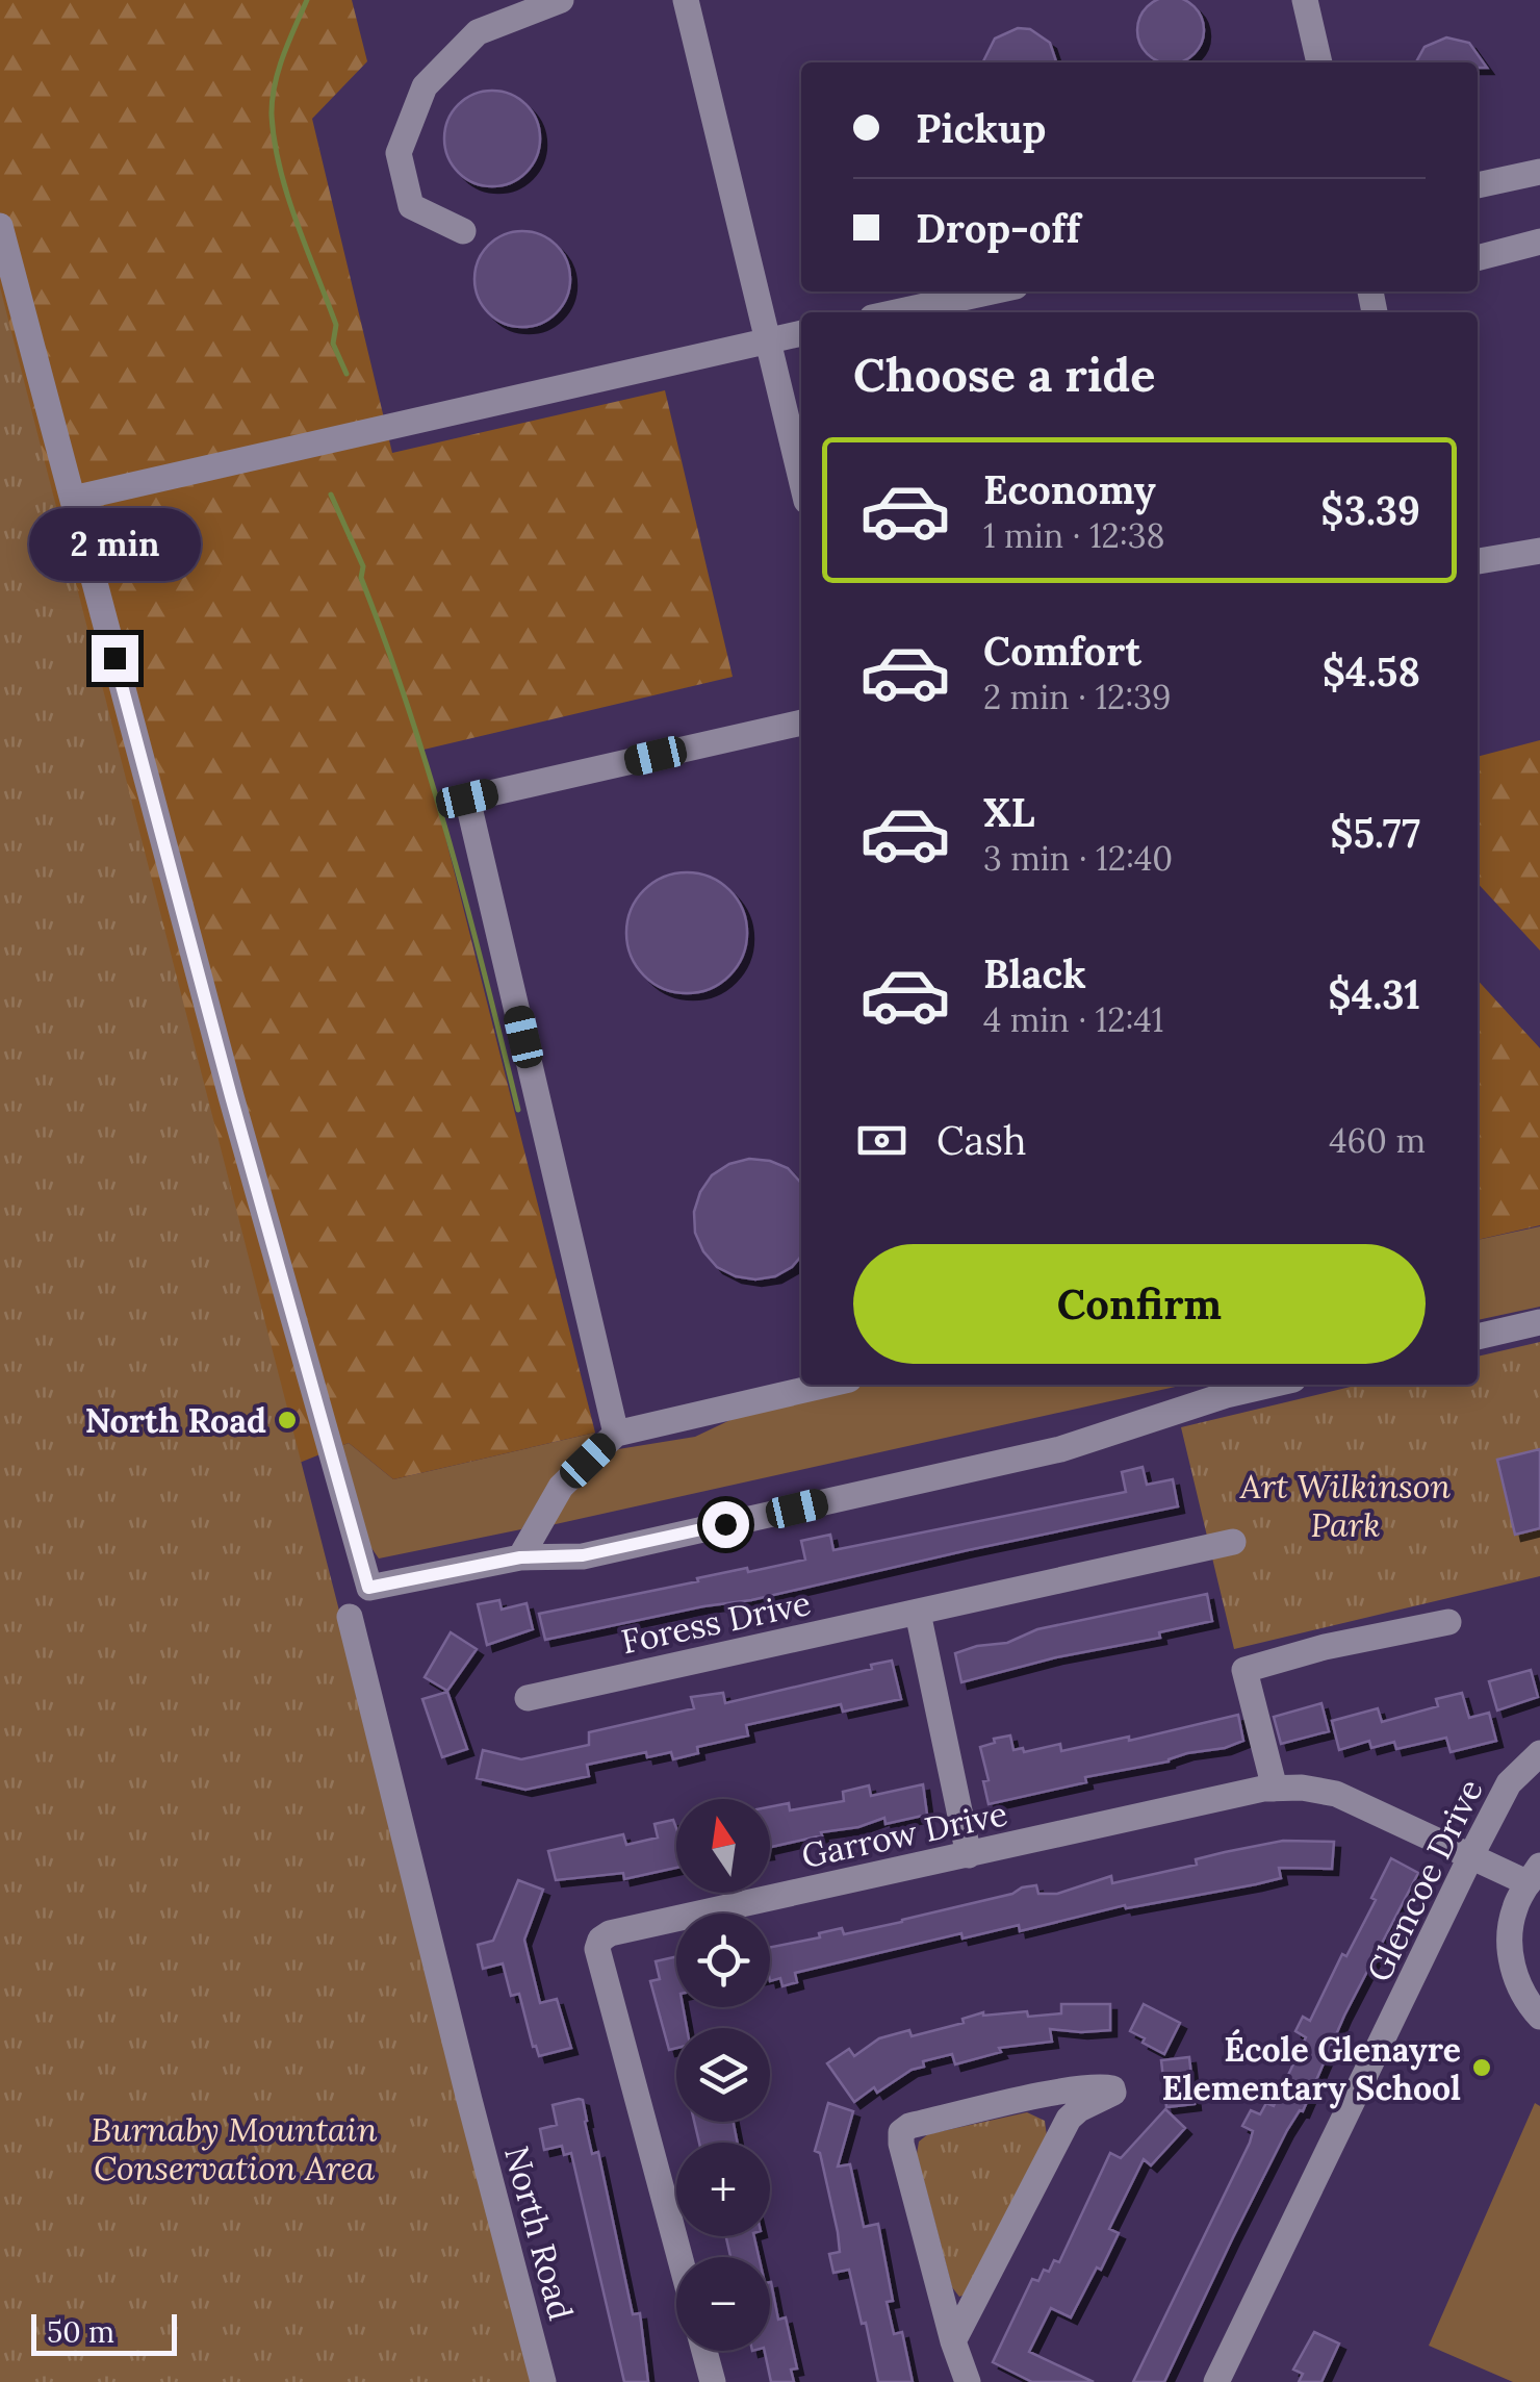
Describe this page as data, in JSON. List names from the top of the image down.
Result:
{
  "streets": {
    "street": [
      "Foress Drive",
      "Garrow Drive",
      "Glencoe Drive",
      "North Road"
    ]
  },
  "crossings": [
    ["Garrow Drive", "Glencoe Drive"]
  ],
  "parks": ["Art Wilkinson Park", "Burnaby Mountain Conservation Area"],
  "places": ["North Road", "École Glenayre Elementary School"],
  "scale_bar": "50 m",
  "north": "top",
  "page": {
    "banner": ["Pickup", "Drop-off"],
    "heading": "Choose a ride",
    "list": [
      {
        "name": "Economy",
        "note": "1 min · 12:38",
        "value": "$3.39"
      },
      {
        "name": "Comfort",
        "note": "2 min · 12:39",
        "value": "$4.58"
      },
      {
        "name": "XL",
        "note": "3 min · 12:40",
        "value": "$5.77"
      },
      {
        "name": "Black",
        "note": "4 min · 12:41",
        "value": "$4.31"
      }
    ],
    "bubble": "2 min",
    "pay": ["Cash", "460 m"],
    "buttons": "Confirm",
    "map_buttons": ["+", "−"],
    "scale": "50 m"
  }
}
